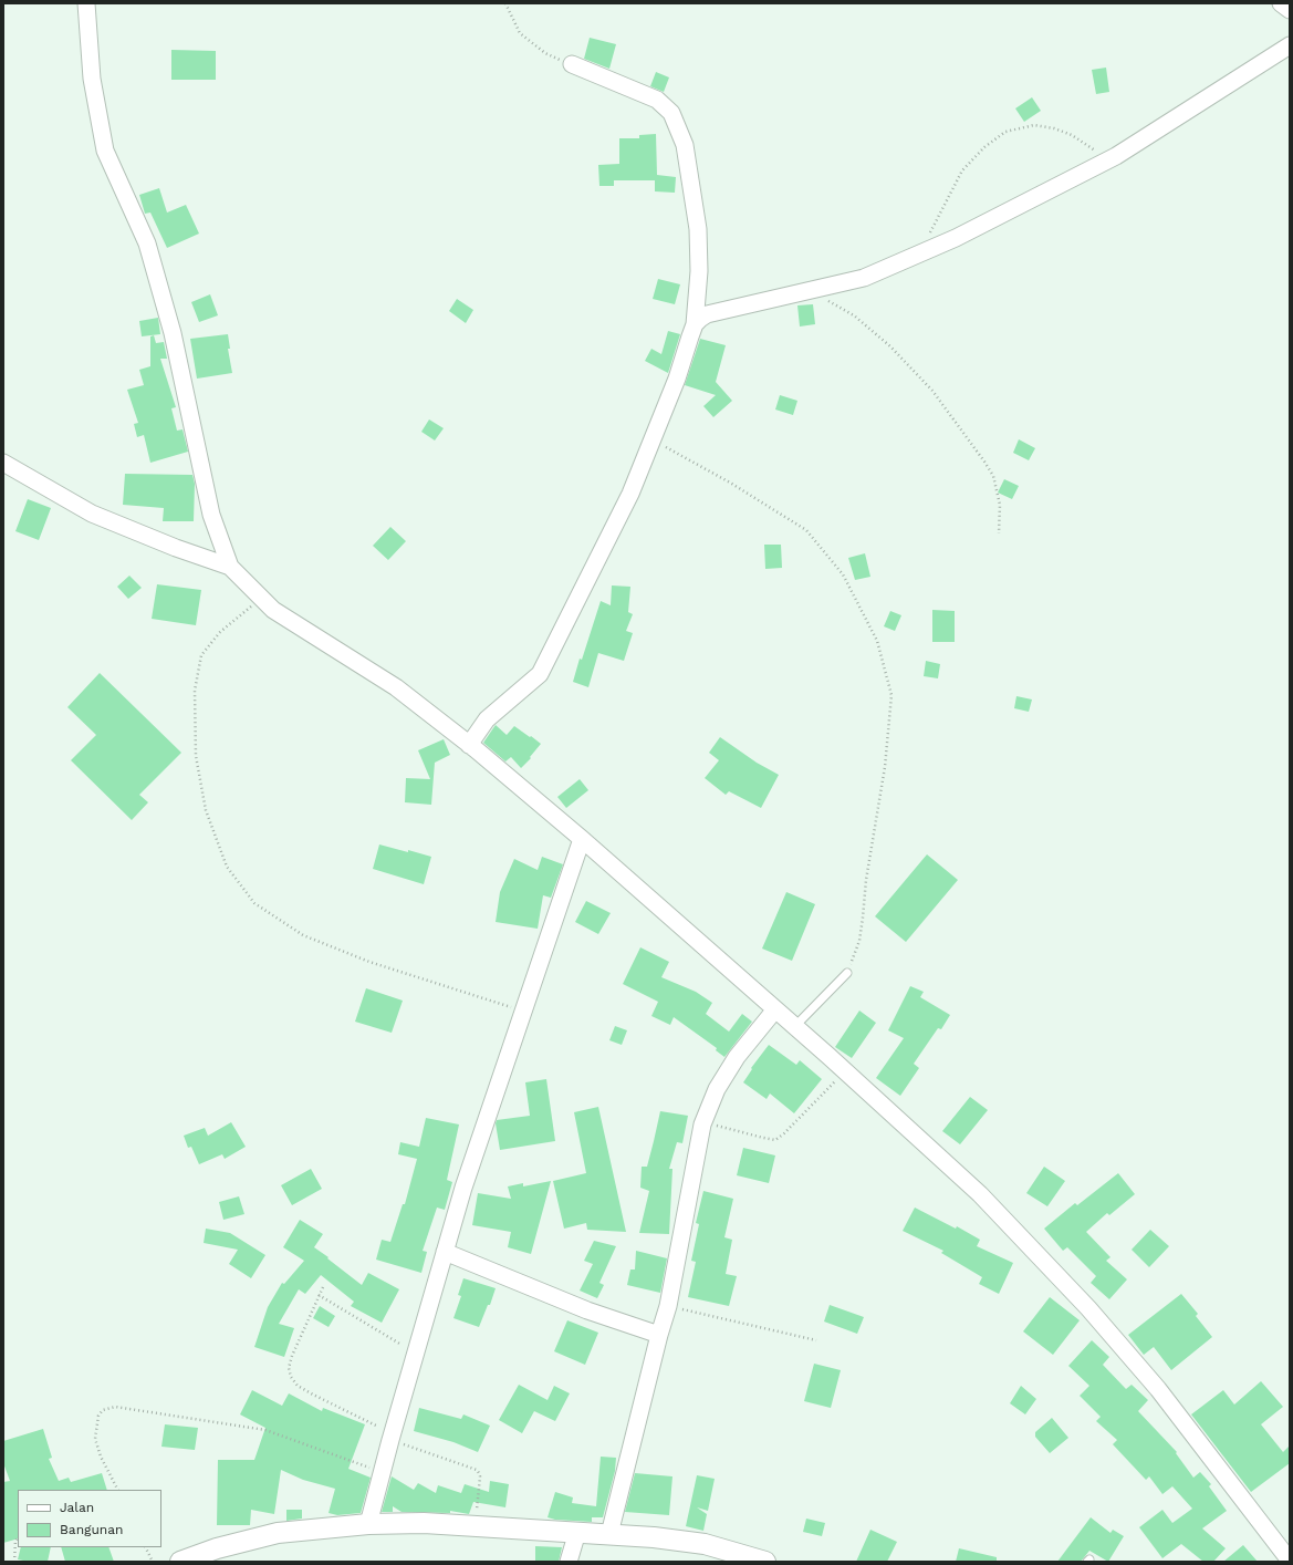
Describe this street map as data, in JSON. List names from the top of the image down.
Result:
{
  "legend": ["Jalan", "Bangunan"]
}
